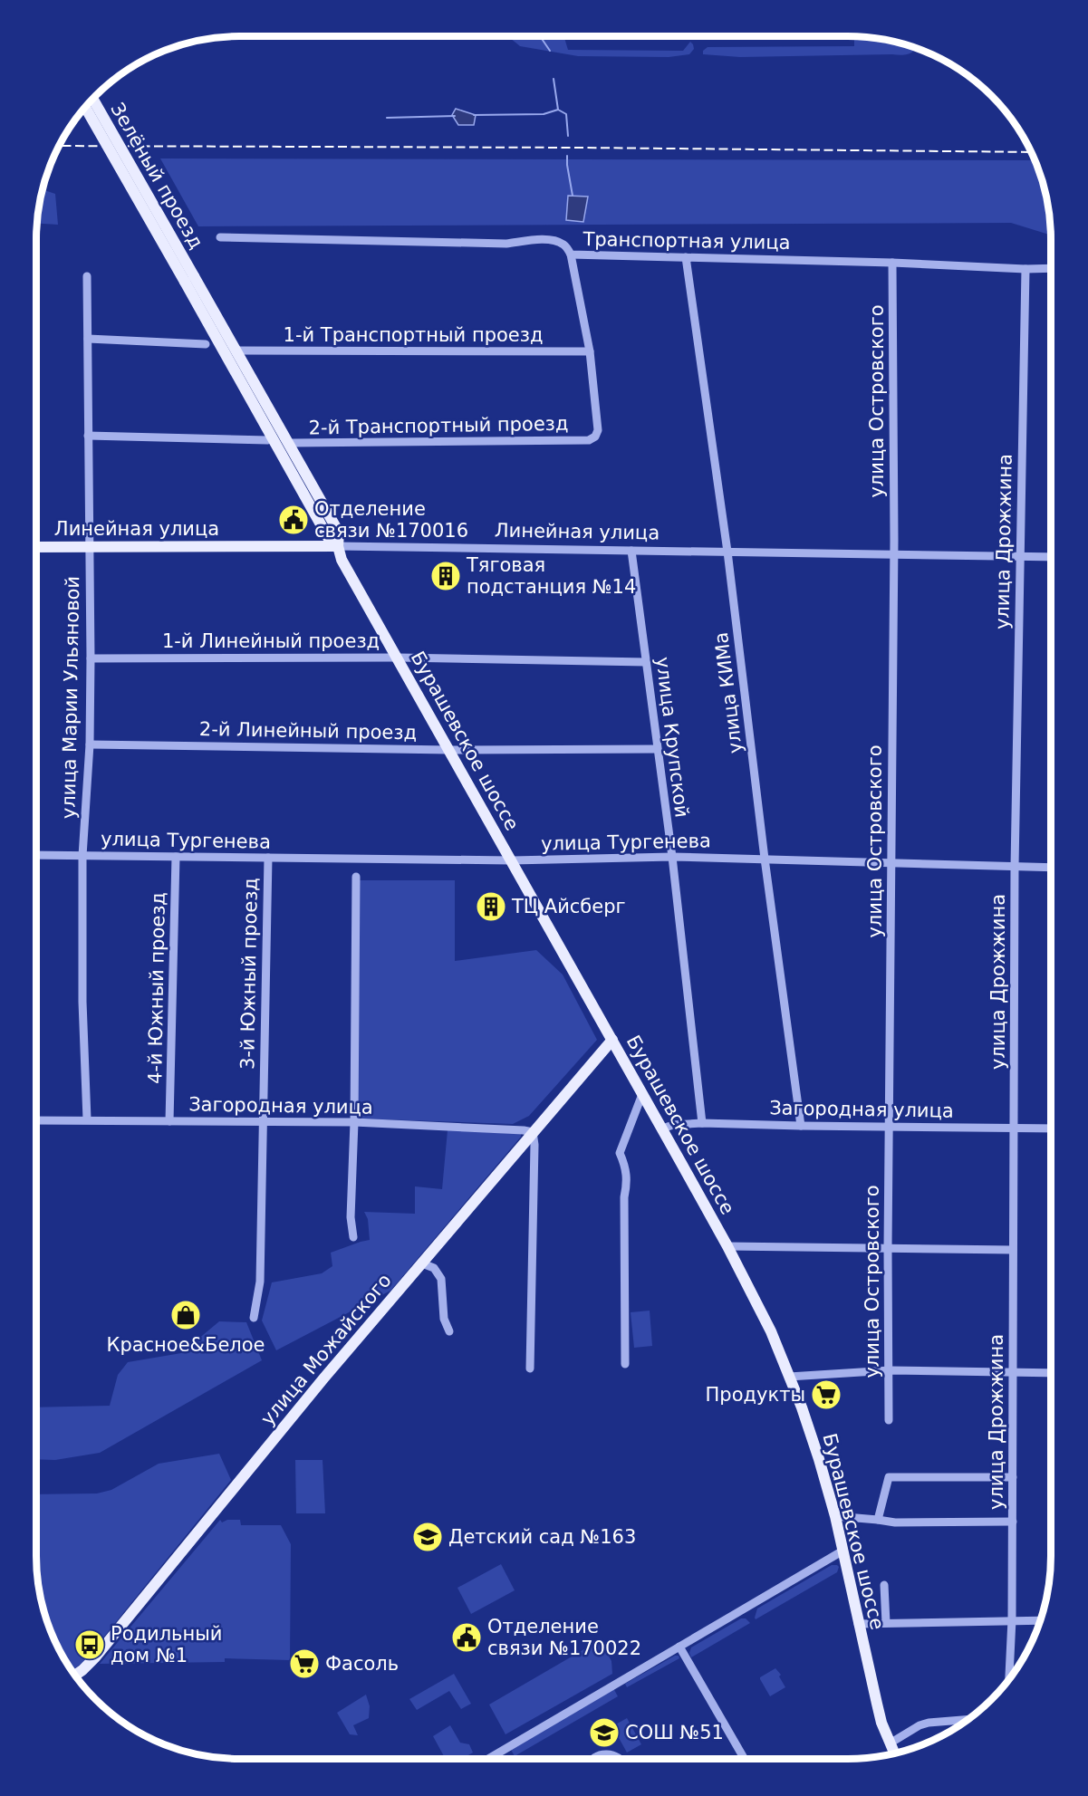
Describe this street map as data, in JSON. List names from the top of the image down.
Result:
{
  "streets": {
    "main road": [
      "Зелёный проезд",
      "Линейная улица",
      "Бурашевское шоссе",
      "улица Можайского"
    ],
    "street": [
      "Транспортная улица",
      "1-й Транспортный проезд",
      "улица Островского",
      "2-й Транспортный проезд",
      "улица Дрожжина",
      "1-й Линейный проезд",
      "улица КИМа",
      "улица Марии Ульяновой",
      "2-й Линейный проезд",
      "улица Крупской",
      "улица Тургенева",
      "3-й Южный проезд",
      "4-й Южный проезд",
      "Загородная улица"
    ]
  },
  "crossings": [
    ["Зелёный проезд", "Бурашевское шоссе"],
    ["Транспортная улица", "улица Островского"],
    ["Транспортная улица", "улица Дрожжина"],
    ["Транспортная улица", "улица КИМа"],
    ["1-й Транспортный проезд", "2-й Транспортный проезд"],
    ["1-й Транспортный проезд", "Бурашевское шоссе"],
    ["улица Островского", "Линейная улица"],
    ["улица Островского", "улица Тургенева"],
    ["улица Островского", "Загородная улица"],
    ["2-й Транспортный проезд", "Бурашевское шоссе"],
    ["Линейная улица", "улица Дрожжина"],
    ["Линейная улица", "улица КИМа"],
    ["Линейная улица", "улица Марии Ульяновой"],
    ["Линейная улица", "улица Крупской"],
    ["Линейная улица", "Бурашевское шоссе"],
    ["улица Дрожжина", "улица Тургенева"],
    ["улица Дрожжина", "Загородная улица"],
    ["1-й Линейный проезд", "улица Марии Ульяновой"],
    ["1-й Линейный проезд", "улица Крупской"],
    ["1-й Линейный проезд", "Бурашевское шоссе"],
    ["улица КИМа", "улица Тургенева"],
    ["улица КИМа", "Загородная улица"],
    ["улица Марии Ульяновой", "2-й Линейный проезд"],
    ["улица Марии Ульяновой", "улица Тургенева"],
    ["улица Марии Ульяновой", "Загородная улица"],
    ["2-й Линейный проезд", "улица Крупской"],
    ["2-й Линейный проезд", "Бурашевское шоссе"],
    ["улица Крупской", "улица Тургенева"],
    ["улица Крупской", "Загородная улица"],
    ["Бурашевское шоссе", "улица Тургенева"],
    ["Бурашевское шоссе", "Загородная улица"],
    ["Бурашевское шоссе", "улица Можайского"],
    ["улица Тургенева", "3-й Южный проезд"],
    ["улица Тургенева", "4-й Южный проезд"],
    ["3-й Южный проезд", "Загородная улица"],
    ["4-й Южный проезд", "Загородная улица"],
    ["Загородная улица", "улица Можайского"]
  ],
  "places": {
    "public building": ["Отделение связи №170016", "Отделение связи №170022"],
    "building": ["Тяговая подстанция №14", "ТЦ Айсберг"],
    "shop": ["Красное&Белое"],
    "supermarket": ["Продукты", "Фасоль"],
    "school or university": ["Детский сад №163", "СОШ №51"],
    "bus stop": ["Родильный дом №1"]
  }
}
